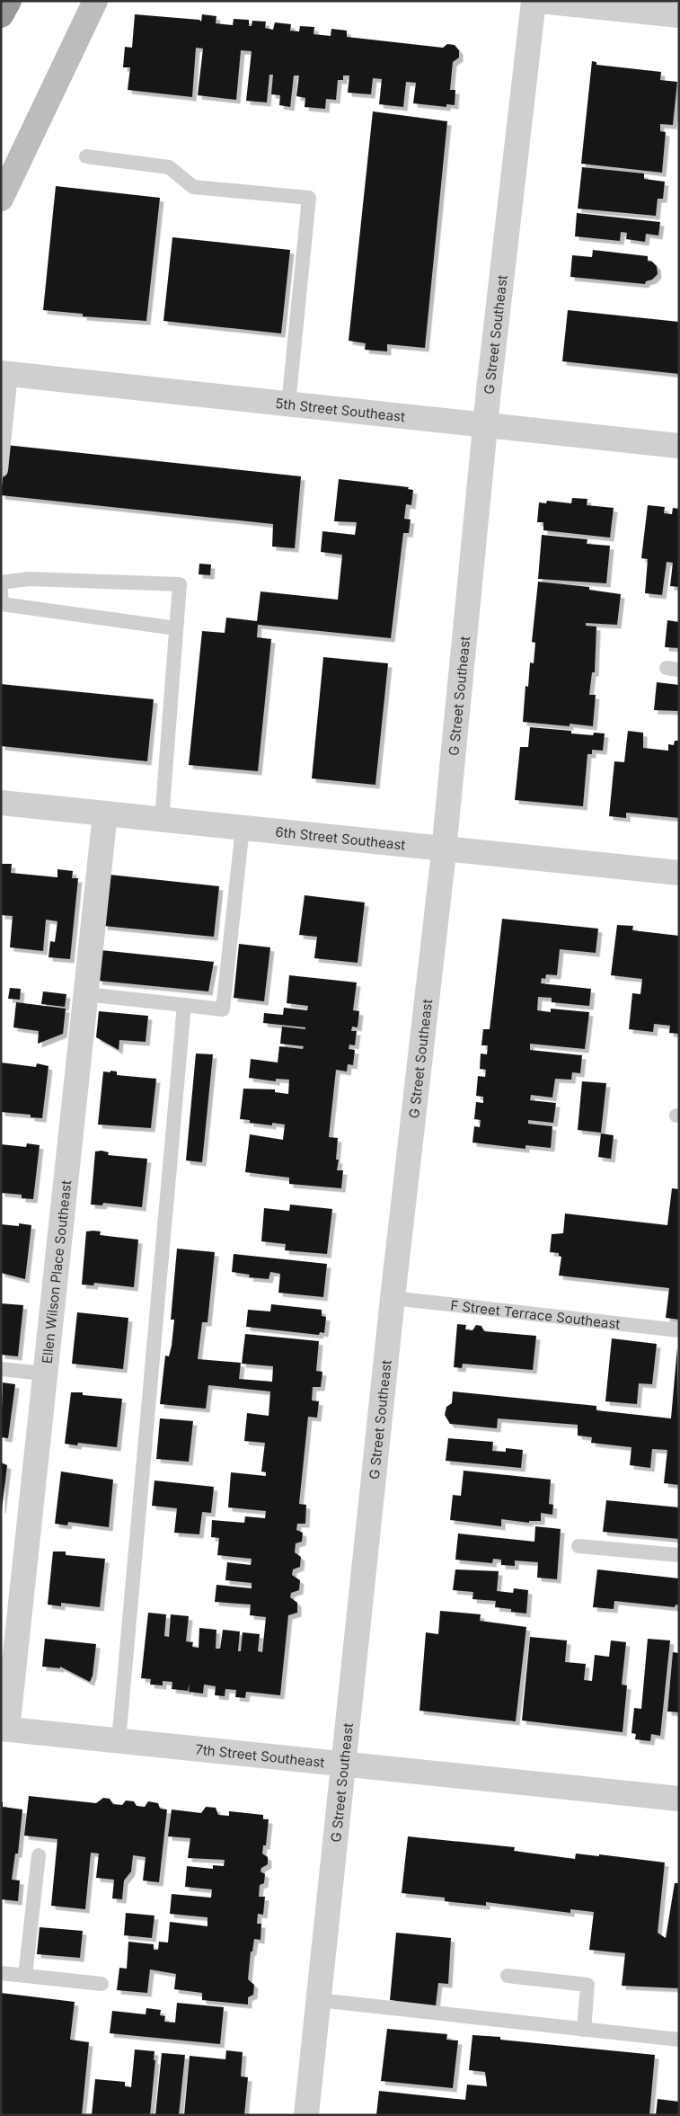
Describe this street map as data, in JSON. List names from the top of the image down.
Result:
{
  "streets": {
    "street": [
      "G Street Southeast",
      "5th Street Southeast",
      "6th Street Southeast",
      "Ellen Wilson Place Southeast",
      "7th Street Southeast"
    ],
    "lane": ["F Street Terrace Southeast"]
  },
  "crossings": [
    ["G Street Southeast", "5th Street Southeast"],
    ["G Street Southeast", "6th Street Southeast"],
    ["G Street Southeast", "F Street Terrace Southeast"],
    ["G Street Southeast", "7th Street Southeast"],
    ["6th Street Southeast", "Ellen Wilson Place Southeast"],
    ["Ellen Wilson Place Southeast", "7th Street Southeast"]
  ]
}
